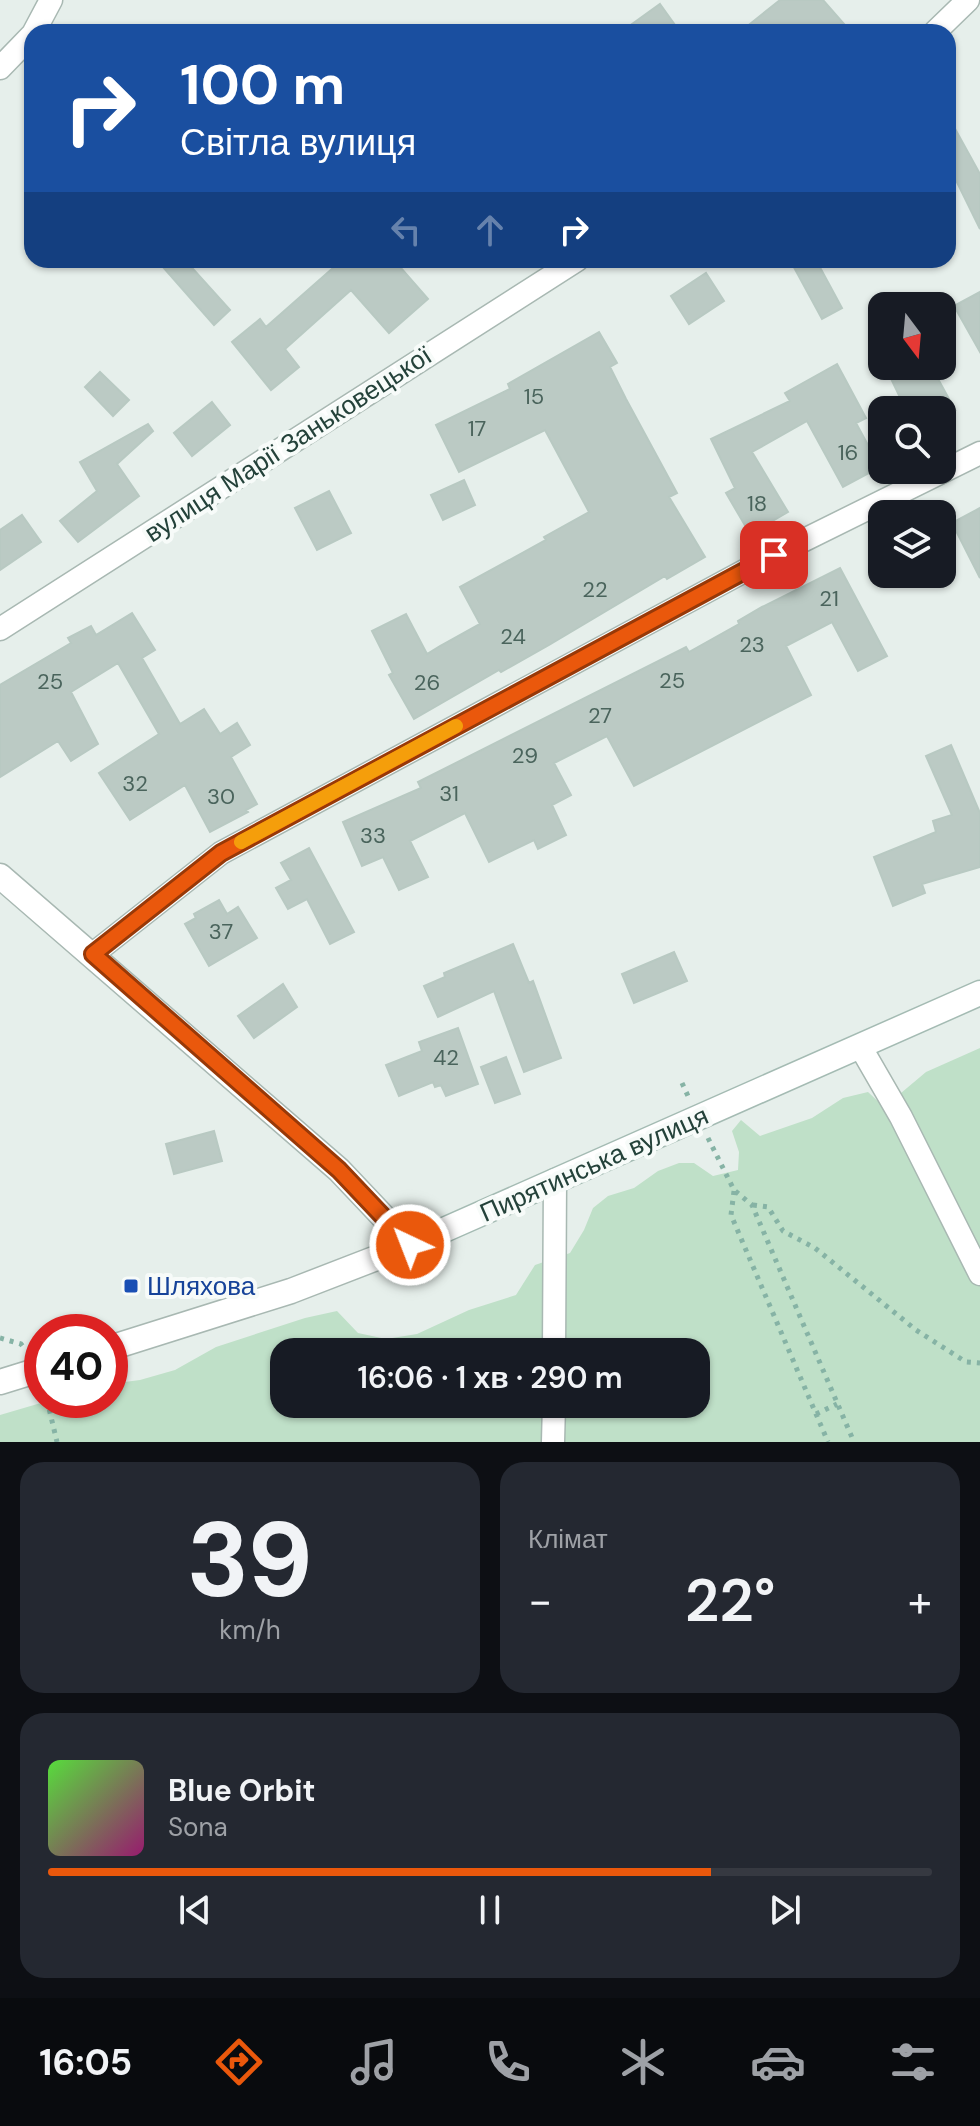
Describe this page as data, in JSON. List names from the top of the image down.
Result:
{
  "streets": {
    "street": ["вулиця Марії Заньковецької", "Пирятинська вулиця"]
  },
  "places": {
    "transit": ["Шляхова"]
  },
  "house_numbers": [
    "15",
    "17",
    "16",
    "18",
    "22",
    "21",
    "24",
    "23",
    "25",
    "25",
    "26",
    "27",
    "29",
    "32",
    "31",
    "30",
    "33",
    "37",
    "42"
  ],
  "north": "bottom",
  "page": {
    "turn": ["100 m", "Світла вулиця"],
    "limit": "40",
    "trip": "16:06 · 1 хв · 290 m",
    "tile": [
      ["39", "km/h"],
      "Клімат"
    ],
    "heat": ["−", "22°", "+"],
    "song": ["Blue Orbit", "Sona"],
    "tabs": "16:05"
  }
}
